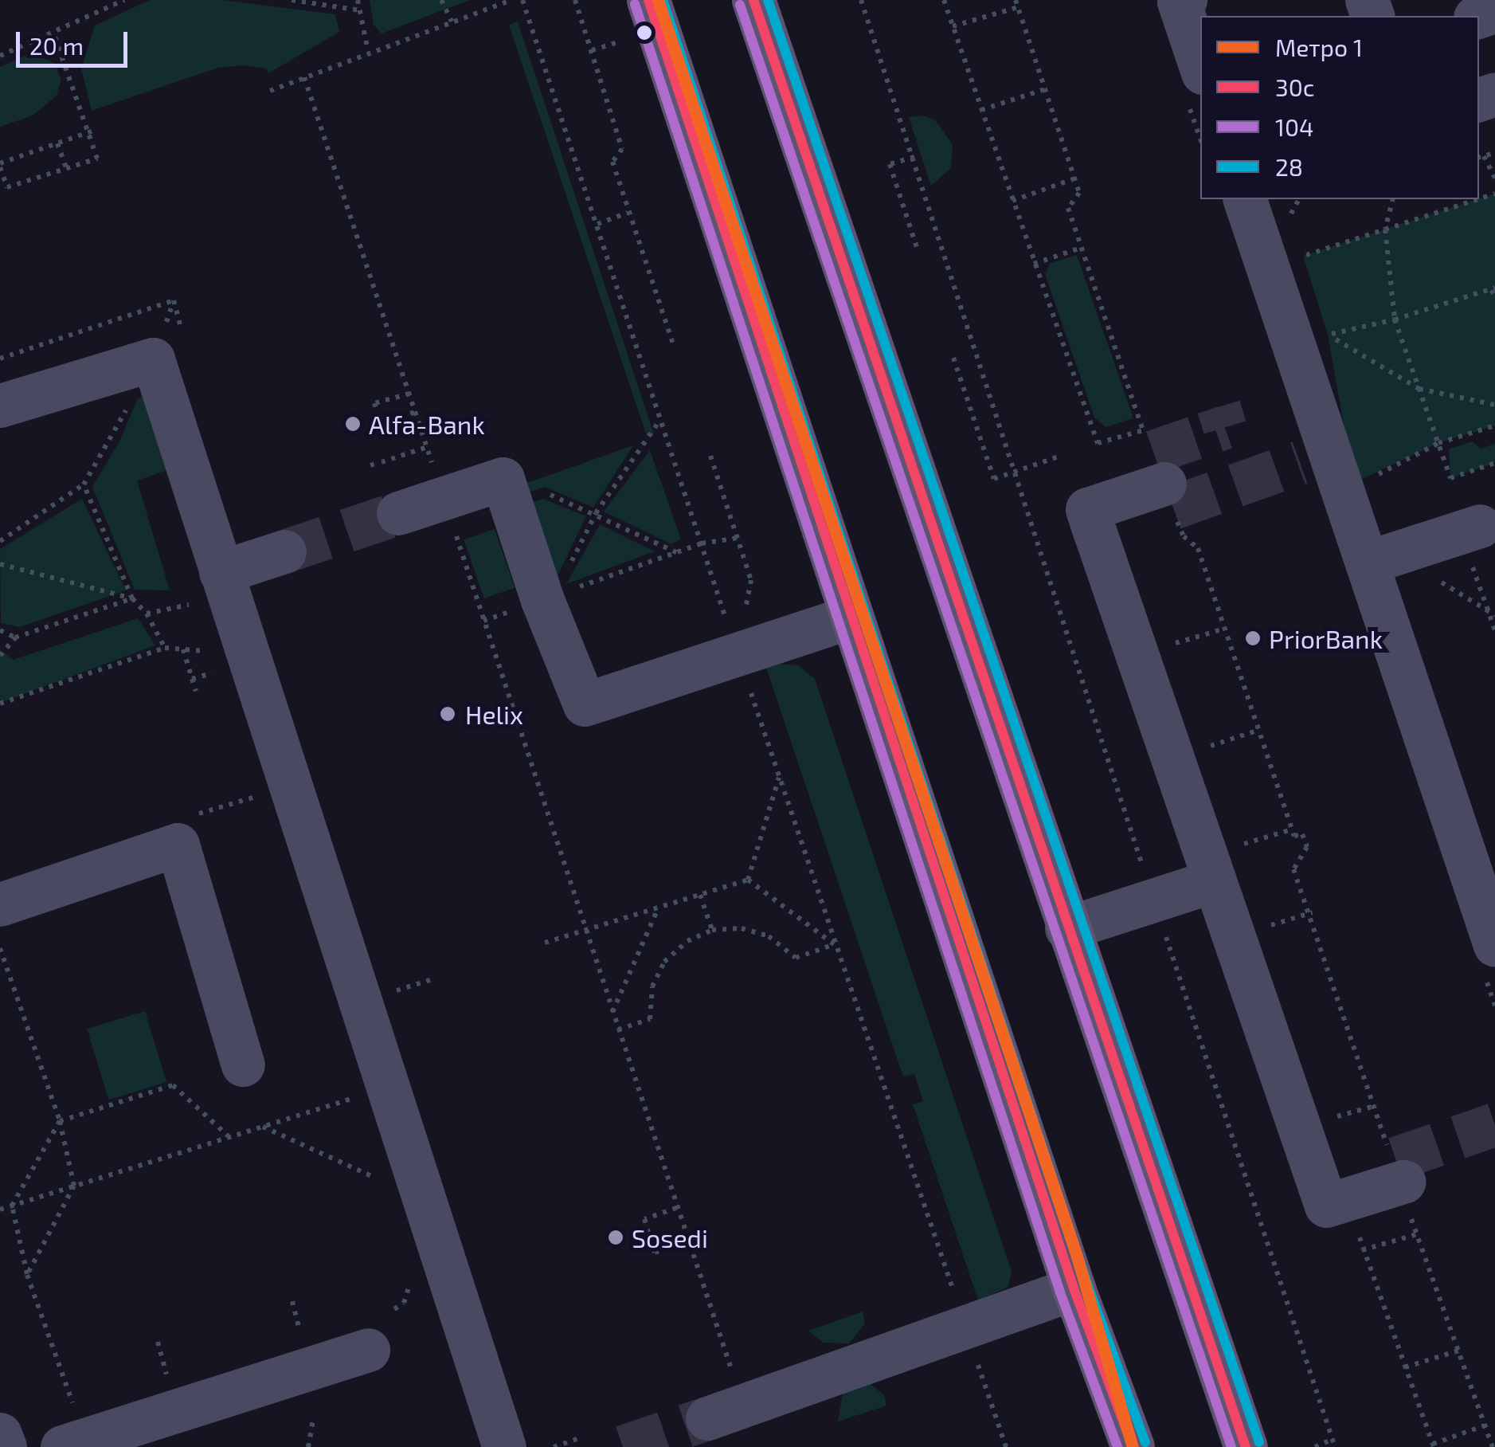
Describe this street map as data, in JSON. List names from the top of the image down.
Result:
{
  "places": [
    "Alfa-Bank",
    "PriorBank",
    "Helix",
    "Sosedi"
  ],
  "lines": [
    "metro line 1",
    "transit line 30с",
    "transit line 28",
    "transit line 104"
  ],
  "legend": [
    "Метро 1",
    "30с",
    "104",
    "28"
  ],
  "scale_bar": "20 m"
}
